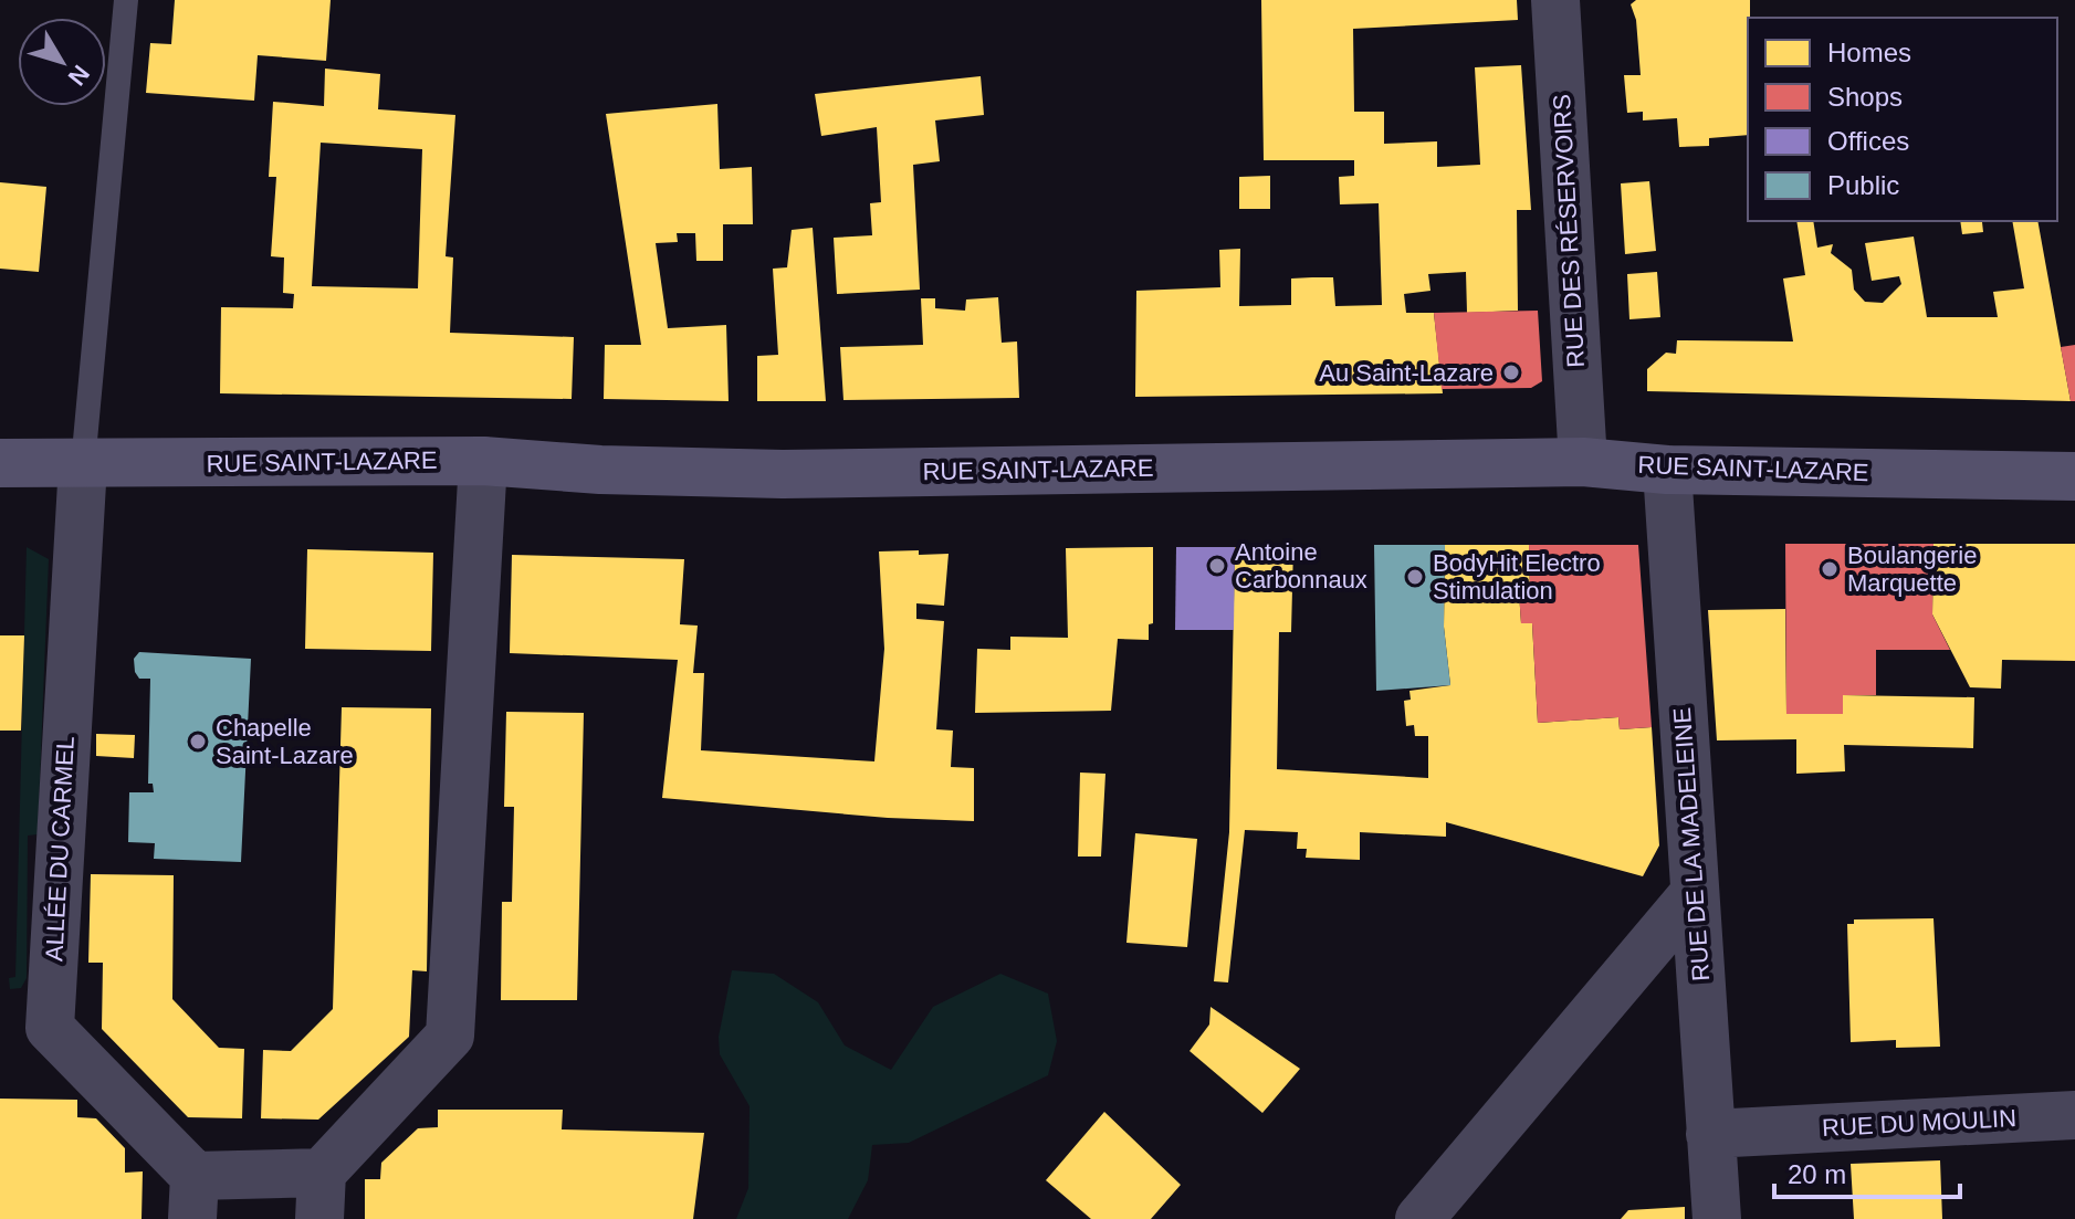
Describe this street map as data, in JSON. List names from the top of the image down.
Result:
{
  "streets": {
    "main road": ["RUE SAINT-LAZARE"],
    "street": [
      "RUE DES RÉSERVOIRS",
      "RUE DE LA MADELEINE",
      "ALLÉE DU CARMEL",
      "RUE DU MOULIN"
    ]
  },
  "crossings": [
    ["RUE DES RÉSERVOIRS", "RUE SAINT-LAZARE"],
    ["RUE SAINT-LAZARE", "RUE DE LA MADELEINE"],
    ["RUE SAINT-LAZARE", "ALLÉE DU CARMEL"],
    ["RUE DE LA MADELEINE", "RUE DU MOULIN"]
  ],
  "places": [
    "Au Saint-Lazare",
    "Antoine Carbonnaux",
    "Boulangerie Marquette",
    "BodyHit Electro Stimulation",
    "Chapelle Saint-Lazare"
  ],
  "legend": [
    "Homes",
    "Shops",
    "Offices",
    "Public"
  ],
  "scale_bar": "20 m",
  "north": "bottom right"
}
